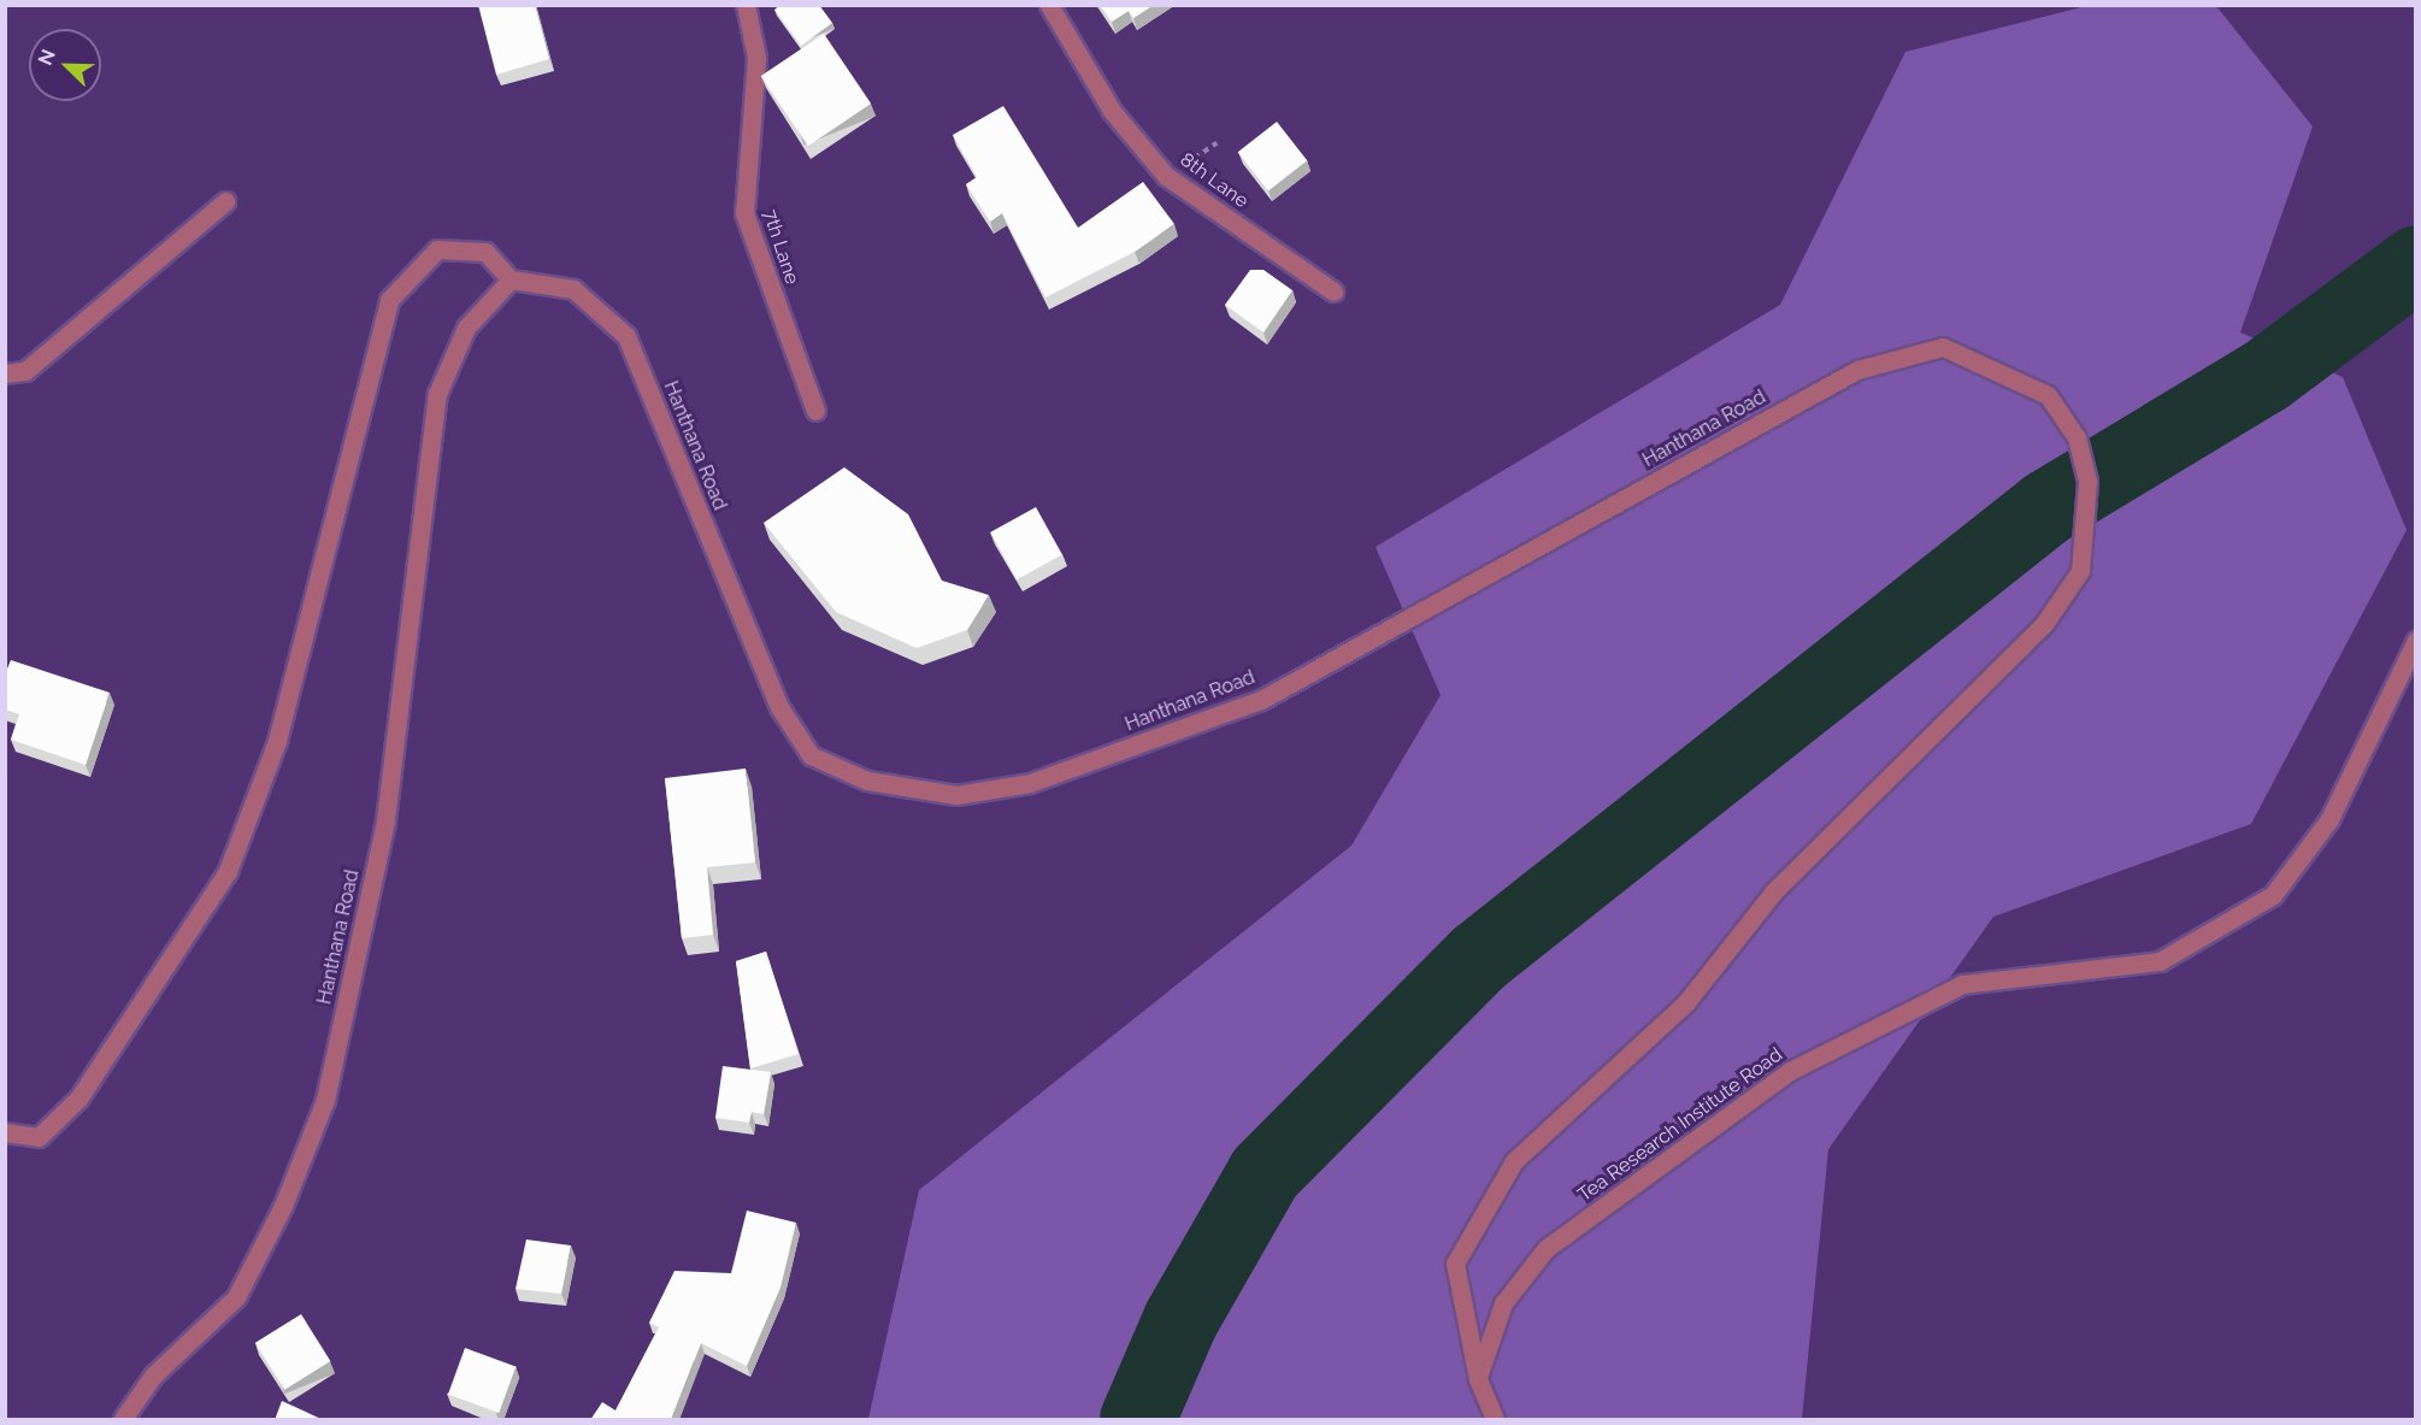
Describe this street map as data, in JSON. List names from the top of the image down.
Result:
{
  "streets": {
    "street": [
      "8th Lane",
      "7th Lane",
      "Hanthana Road",
      "Tea Research Institute Road"
    ]
  },
  "crossings": [
    ["Hanthana Road", "Tea Research Institute Road"]
  ],
  "north": "top left"
}
